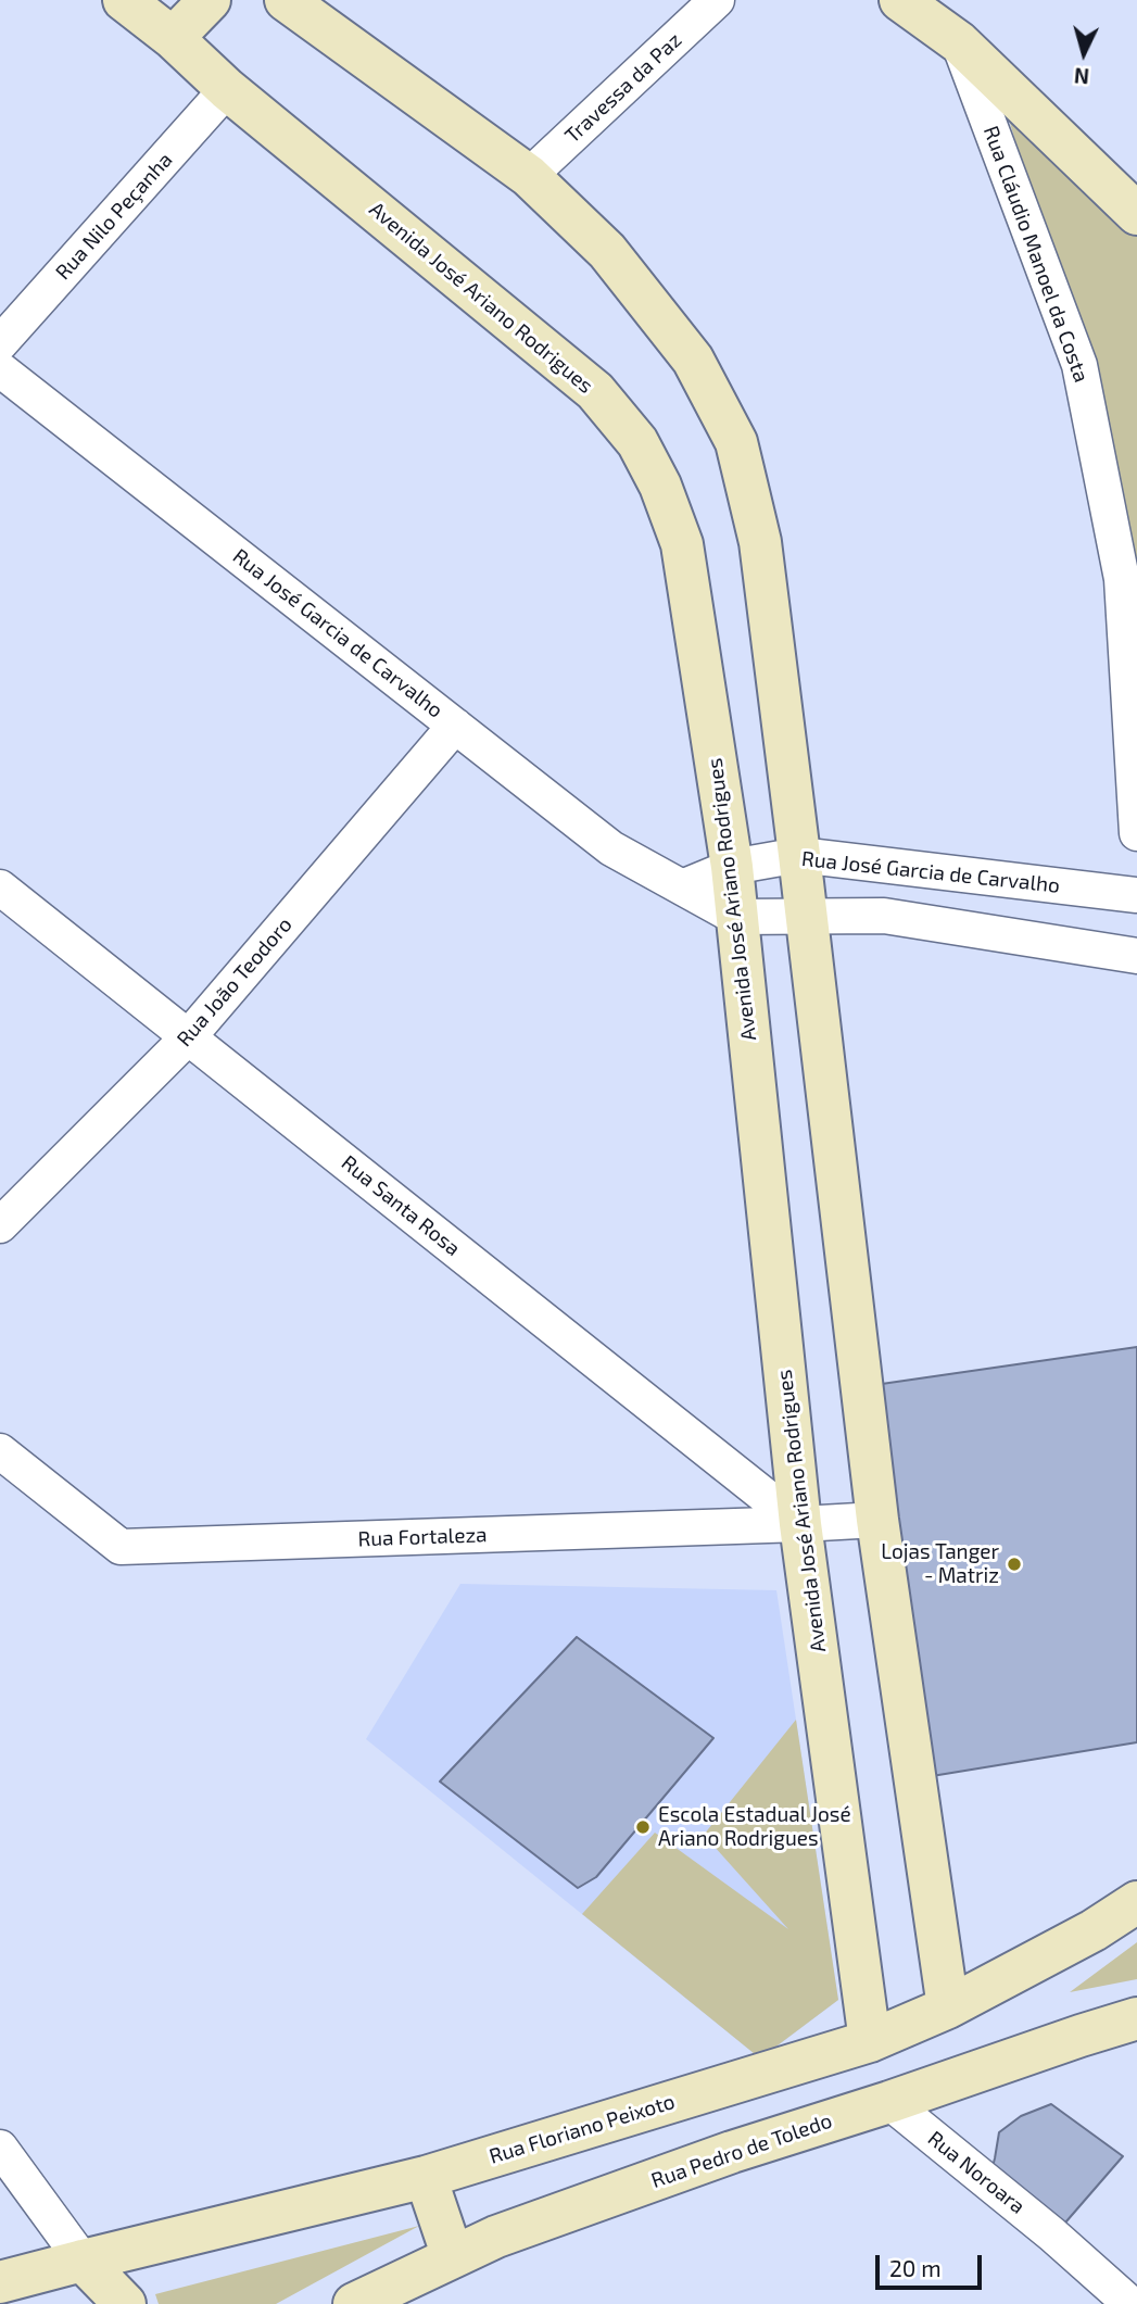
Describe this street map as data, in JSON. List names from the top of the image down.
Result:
{
  "streets": {
    "street": [
      "Travessa da Paz",
      "Rua Nilo Peçanha",
      "Rua Cláudio Manoel da Costa",
      "Avenida José Ariano Rodrigues",
      "Rua José Garcia de Carvalho",
      "Rua João Teodoro",
      "Rua Santa Rosa",
      "Rua Fortaleza",
      "Rua Floriano Peixoto",
      "Rua Pedro de Toledo",
      "Rua Noroara"
    ]
  },
  "crossings": [
    ["Rua Nilo Peçanha", "Avenida José Ariano Rodrigues"],
    ["Avenida José Ariano Rodrigues", "Rua José Garcia de Carvalho"],
    ["Avenida José Ariano Rodrigues", "Rua Santa Rosa"],
    ["Avenida José Ariano Rodrigues", "Rua Fortaleza"],
    ["Avenida José Ariano Rodrigues", "Rua Floriano Peixoto"],
    ["Rua José Garcia de Carvalho", "Rua João Teodoro"],
    ["Rua João Teodoro", "Rua Santa Rosa"],
    ["Rua Santa Rosa", "Rua Fortaleza"],
    ["Rua Pedro de Toledo", "Rua Noroara"]
  ],
  "places": ["Lojas Tanger - Matriz", "Escola Estadual José Ariano Rodrigues"],
  "scale_bar": "20 m",
  "north": "bottom"
}
